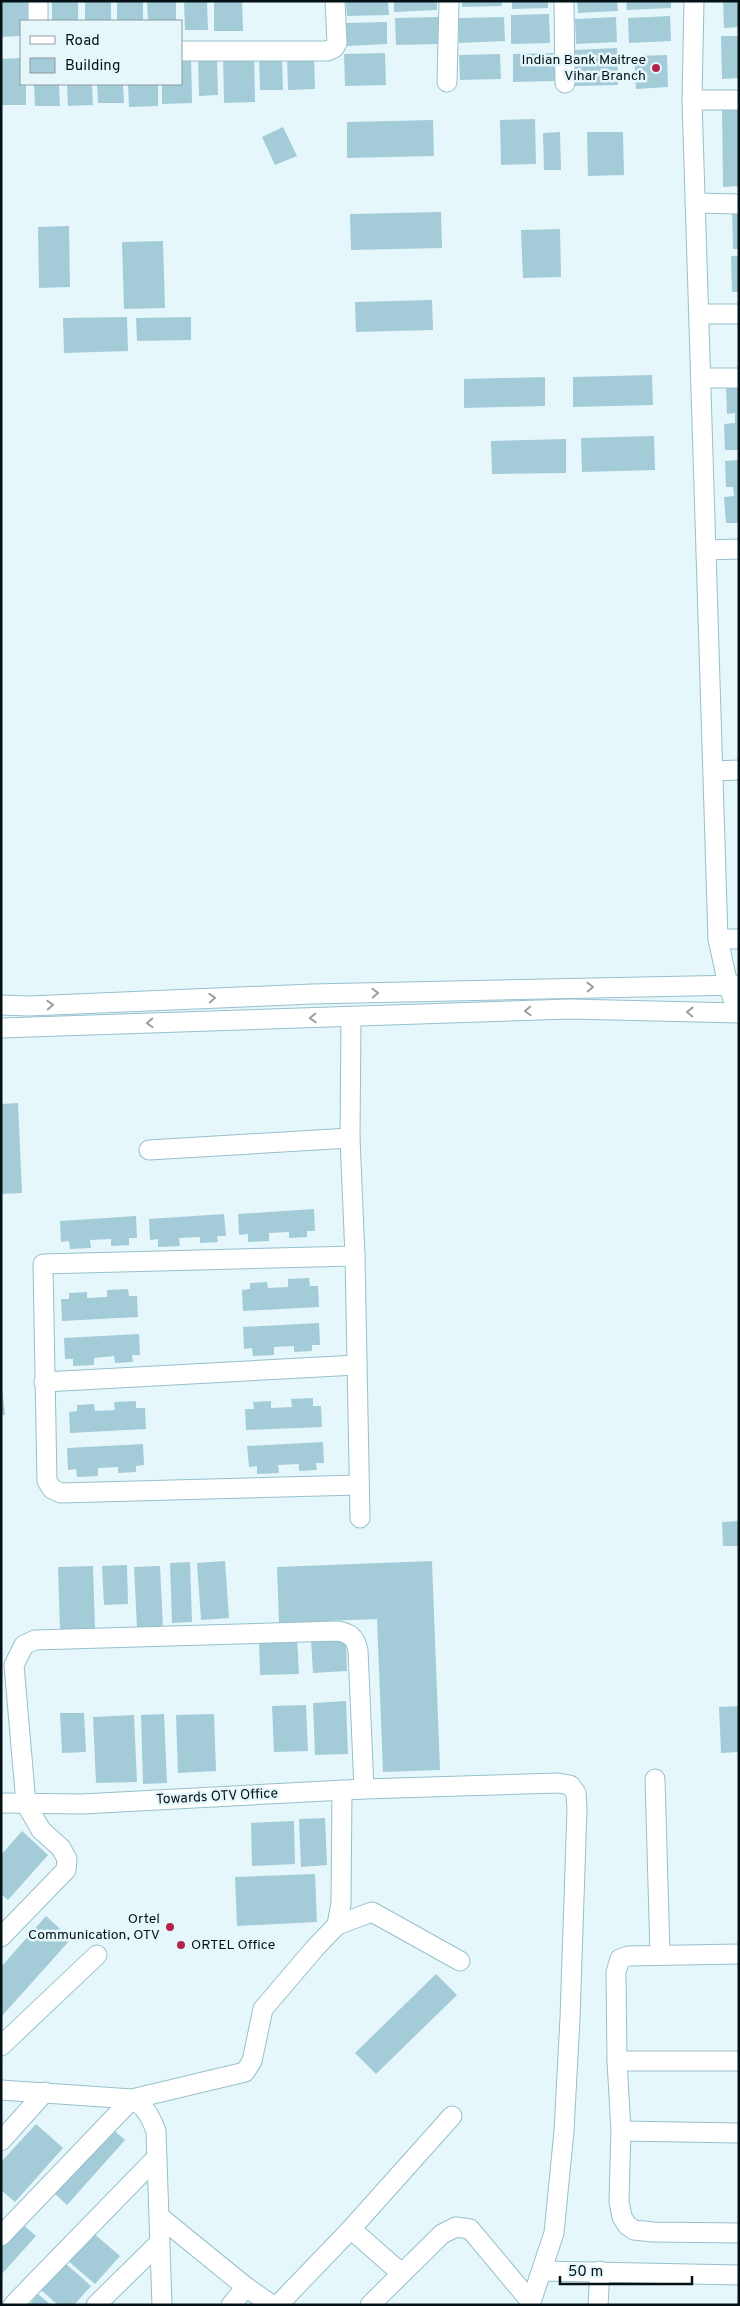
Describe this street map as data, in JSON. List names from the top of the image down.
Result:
{
  "streets": {
    "street": ["Towards OTV Office"]
  },
  "places": ["Indian Bank Maitree Vihar Branch", "Ortel Communication, OTV", "ORTEL Office"],
  "legend": ["Road", "Building"],
  "scale_bar": "50 m"
}
